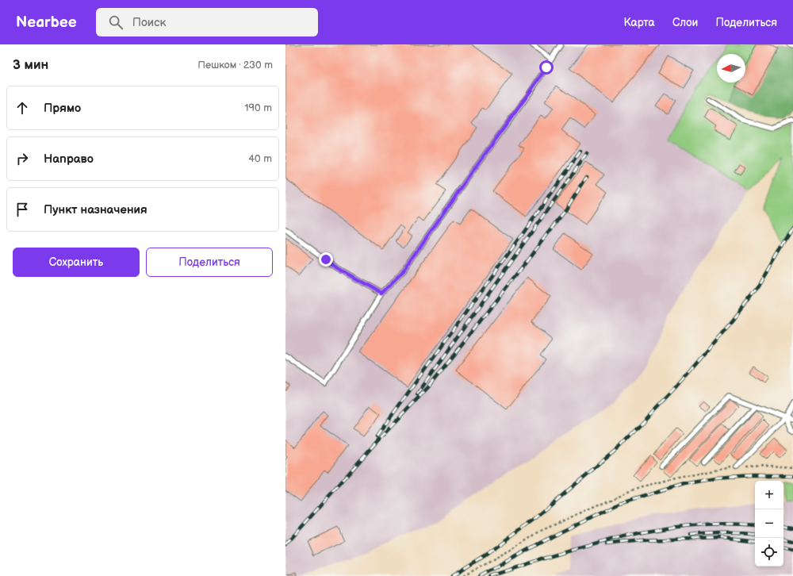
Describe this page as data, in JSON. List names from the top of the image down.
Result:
{
  "north": "left",
  "page": {
    "header": "Nearbee",
    "search": "Поиск",
    "nav": ["Карта", "Слои", "Поделиться"],
    "heading": ["3 мин", "Пешком · 230 m"],
    "list": [
      ["Прямо", "190 m"],
      ["Направо", "40 m"],
      "Пункт назначения"
    ],
    "buttons": ["Сохранить", "Поделиться"],
    "map_buttons": ["+", "−"]
  }
}
